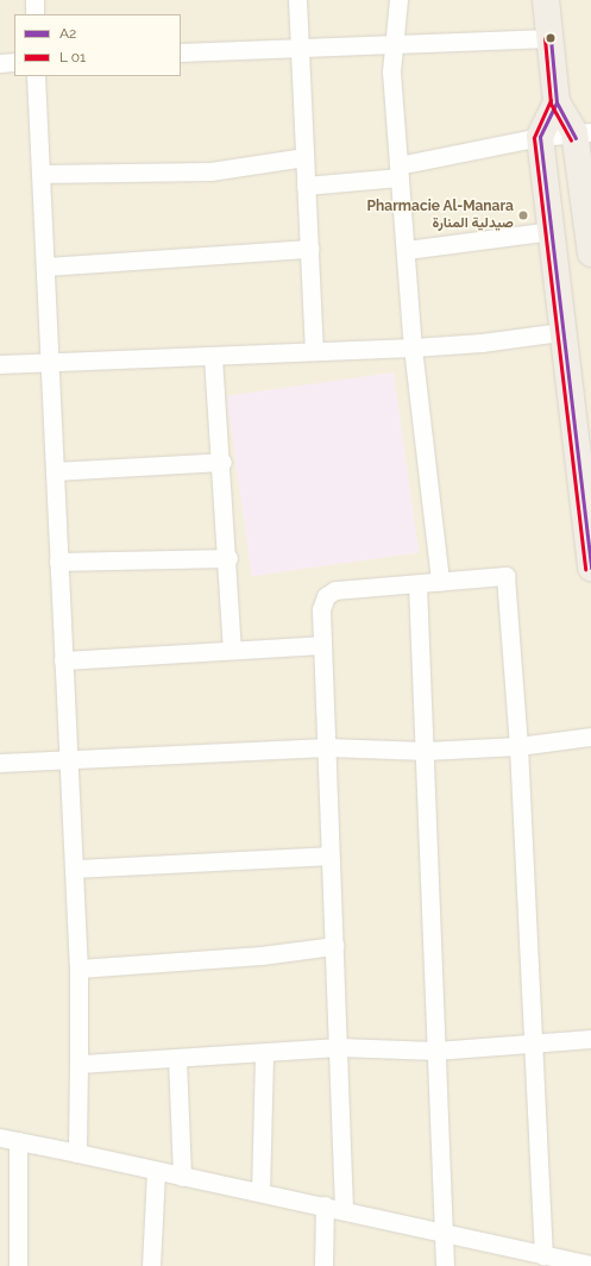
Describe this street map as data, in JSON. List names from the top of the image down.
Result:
{
  "places": ["Pharmacie Al-Manara صيدلية المنارة"],
  "lines": ["transit line A2"],
  "legend": ["A2", "L 01"]
}
